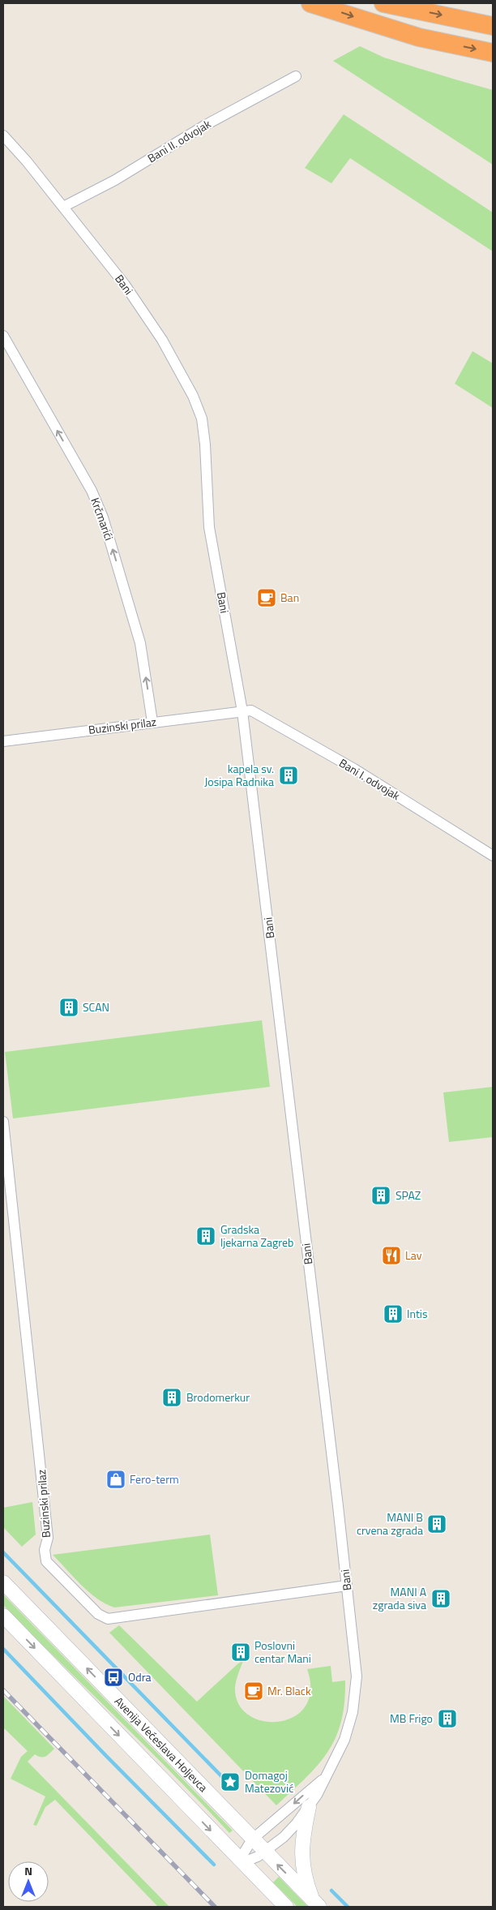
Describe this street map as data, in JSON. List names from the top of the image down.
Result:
{
  "streets": {
    "main road": ["Avenija Većeslava Holjevca"],
    "street": [
      "Bani II. odvojak",
      "Bani",
      "Krčmarići",
      "Buzinski prilaz",
      "Bani I. odvojak"
    ]
  },
  "crossings": [
    ["Bani II. odvojak", "Bani"],
    ["Bani", "Buzinski prilaz"],
    ["Bani", "Bani I. odvojak"],
    ["Bani", "Avenija Većeslava Holjevca"],
    ["Krčmarići", "Buzinski prilaz"],
    ["Buzinski prilaz", "Bani I. odvojak"]
  ],
  "one_way": ["Krčmarići"],
  "places": {
    "cafe": ["Ban", "Mr. Black"],
    "building": [
      "kapela sv. Josipa Radnika",
      "SCAN",
      "SPAZ",
      "Gradska ljekarna Zagreb",
      "Intis",
      "Brodomerkur",
      "MANI B crvena zgrada",
      "MANI A zgrada siva",
      "Poslovni centar Mani",
      "MB Frigo"
    ],
    "restaurant": ["Lav"],
    "shop": ["Fero-term"],
    "bus stop": ["Odra"],
    "place": ["Domagoj Matezović"]
  },
  "north": "top"
}
